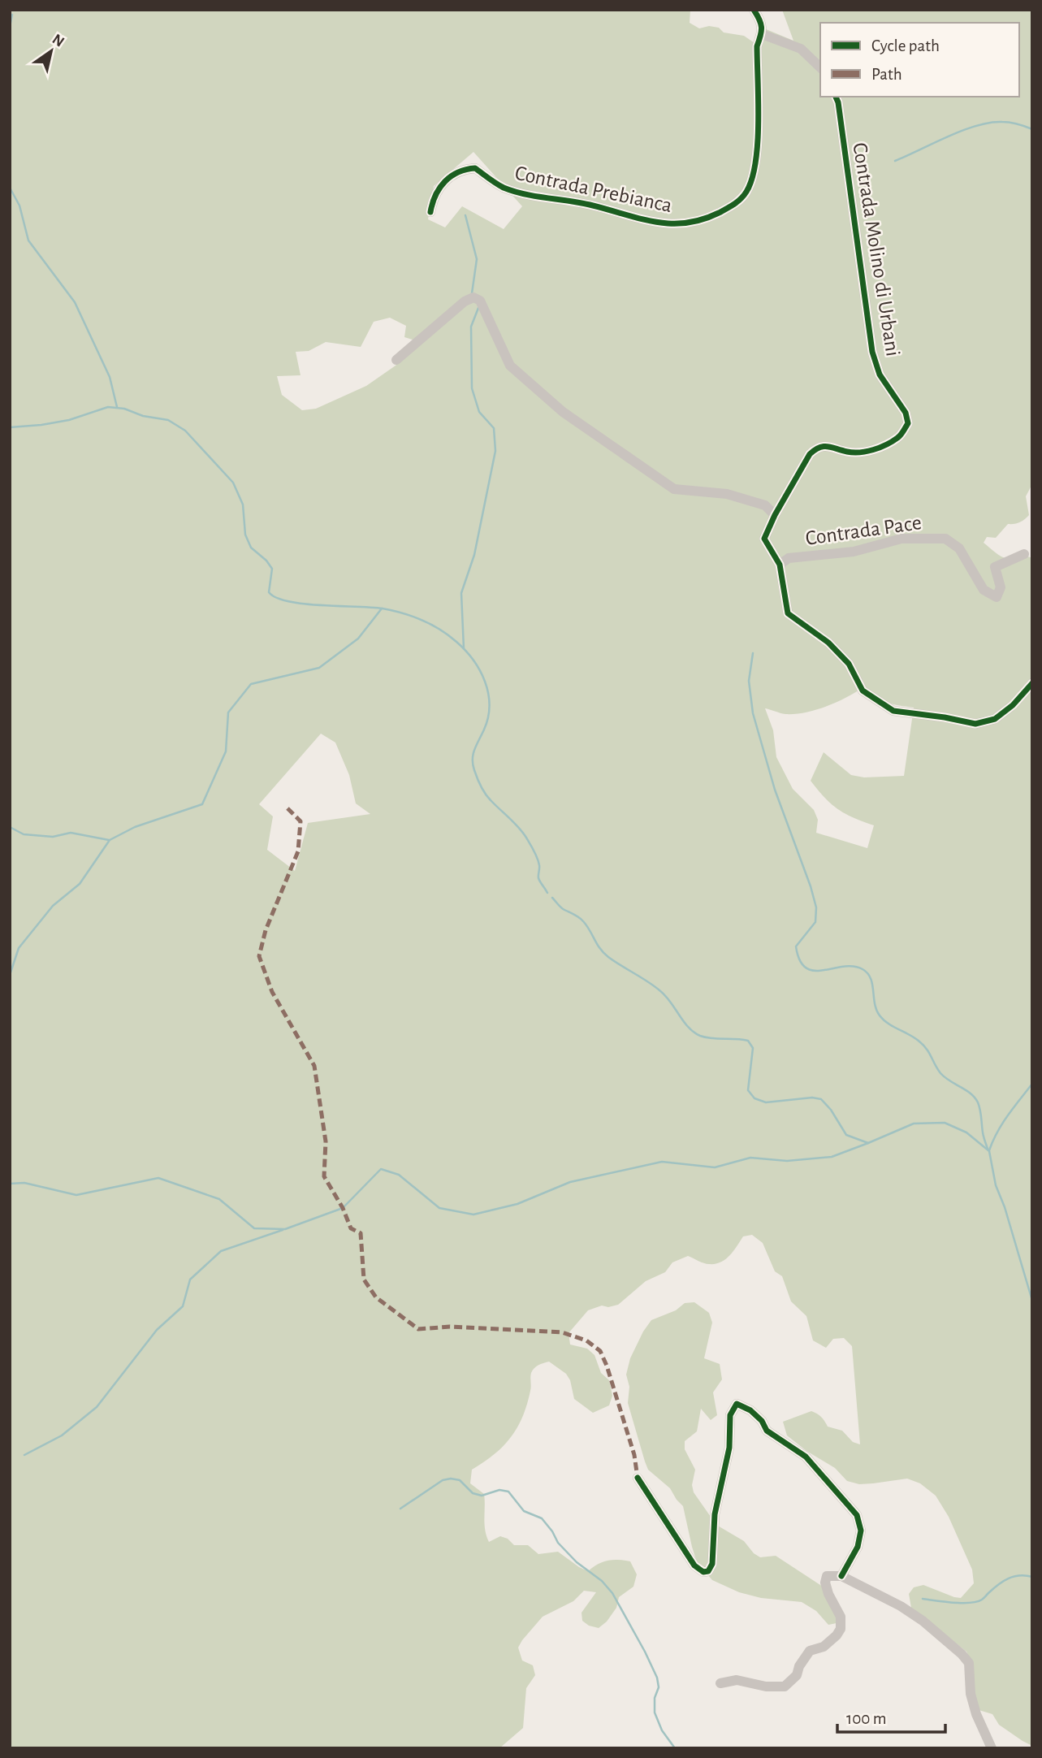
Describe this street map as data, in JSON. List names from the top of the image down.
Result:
{
  "streets": {
    "street": ["Contrada Prebianca", "Contrada Molino di Urbani", "Contrada Pace"]
  },
  "legend": ["Cycle path", "Path"],
  "scale_bar": "100 m",
  "north": "top right"
}
